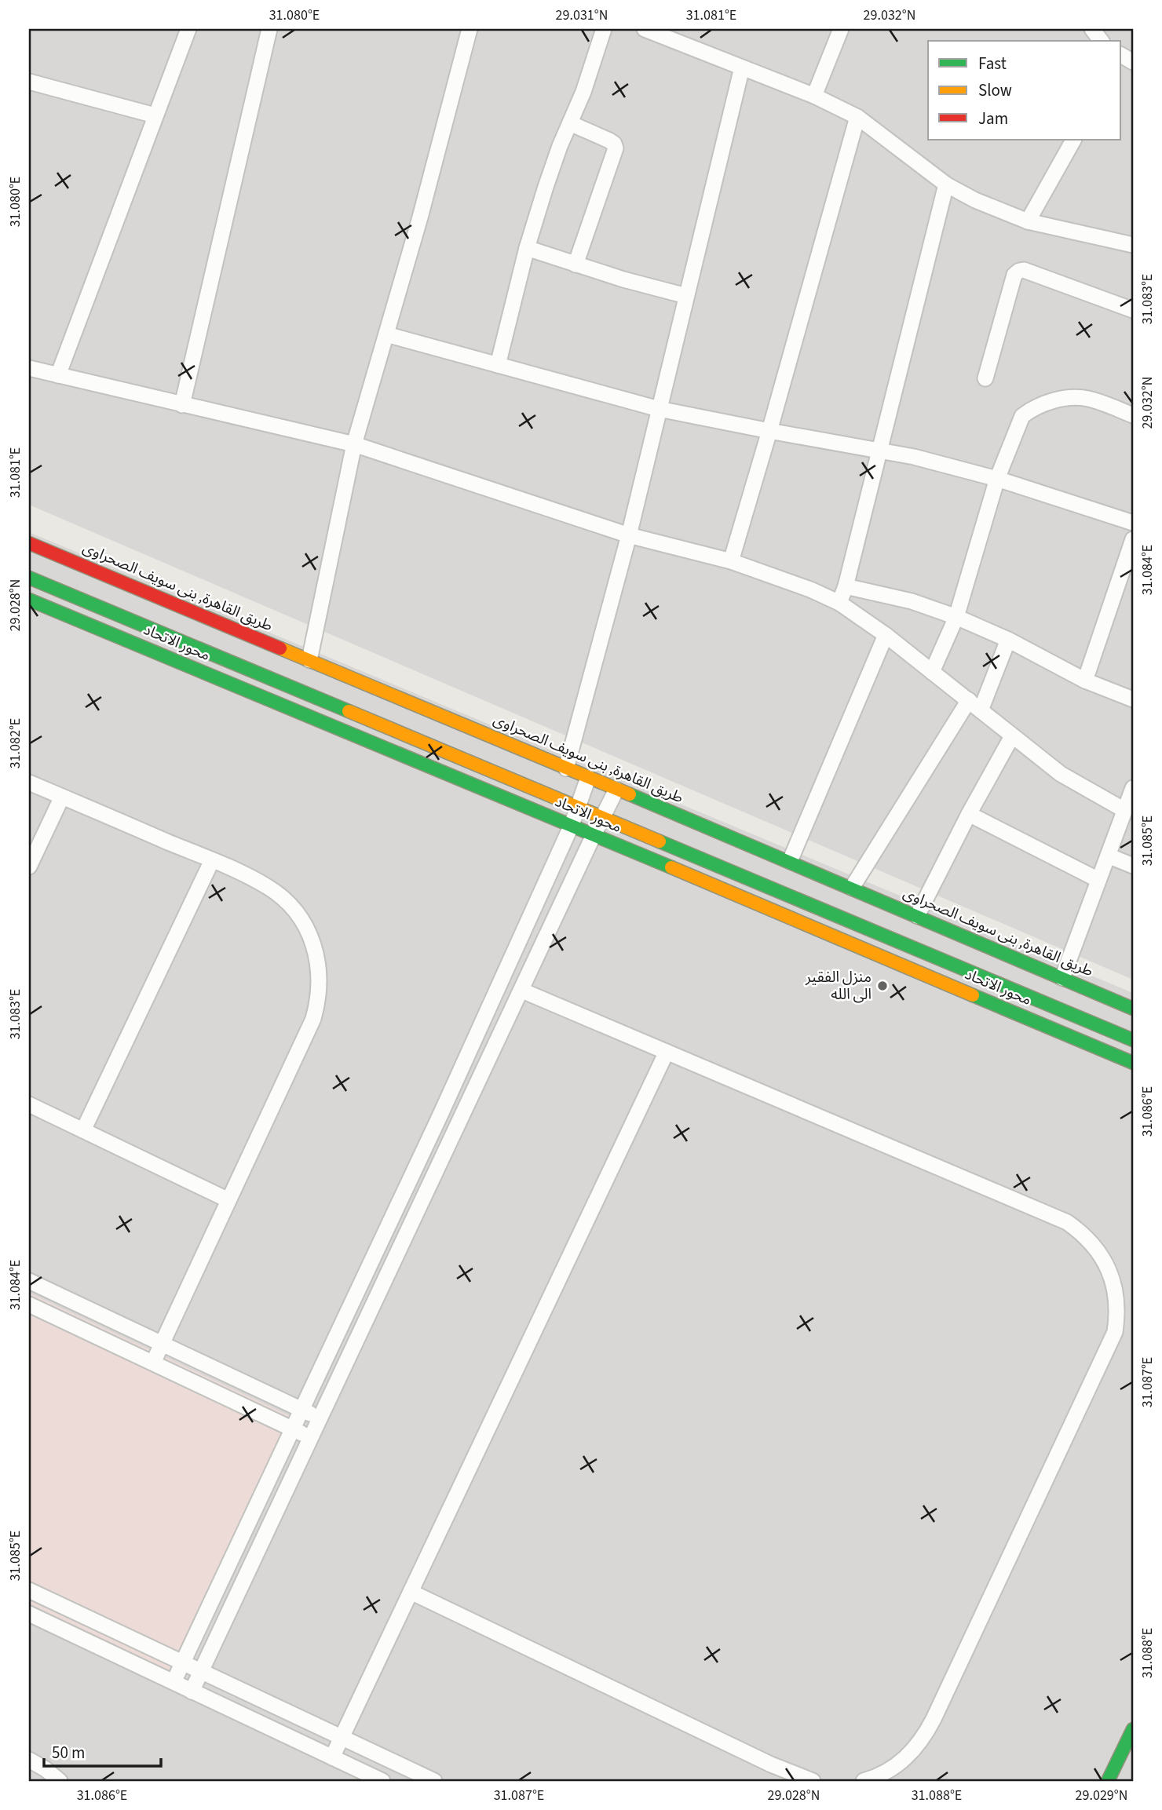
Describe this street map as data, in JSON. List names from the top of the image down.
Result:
{
  "streets": {
    "street": ["طريق القاهرة, بنى سويف الصحراوى", "محور الاتحاد"]
  },
  "places": ["منزل الفقير الى الله"],
  "legend": ["Fast", "Slow", "Jam"],
  "scale_bar": "50 m",
  "coordinates": [
    "31.080°E",
    "29.031°N",
    "31.081°E",
    "29.032°N",
    "31.083°E",
    "31.084°E",
    "29.028°N",
    "31.082°E",
    "31.085°E",
    "31.086°E",
    "31.087°E",
    "31.088°E",
    "29.029°N"
  ]
}
